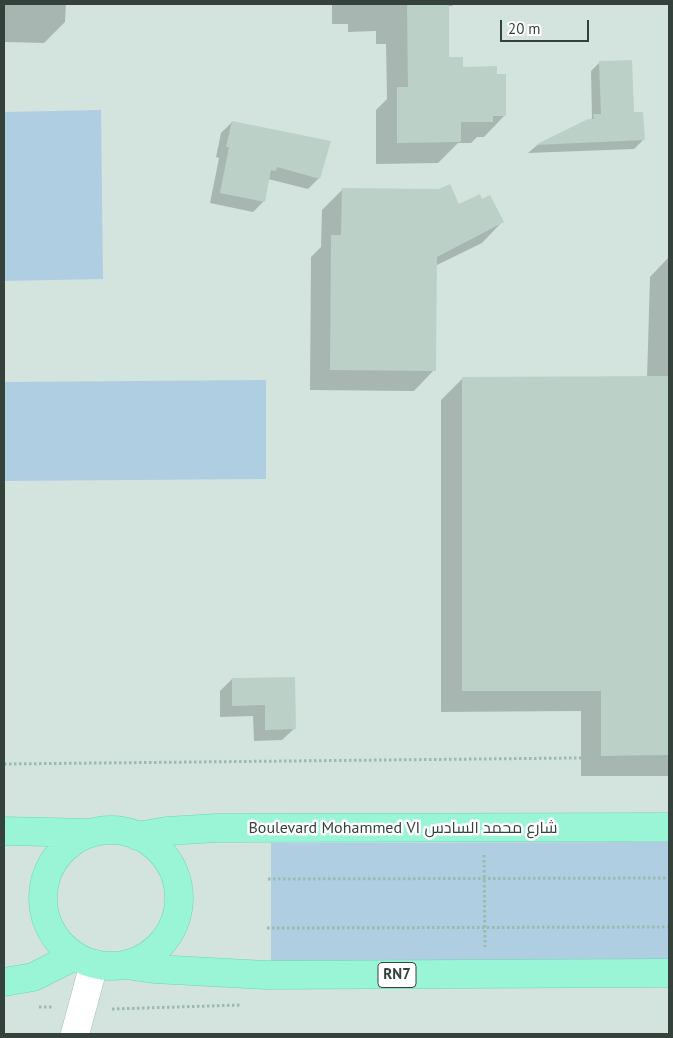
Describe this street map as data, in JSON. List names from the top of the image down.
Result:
{
  "streets": {
    "main road": ["Boulevard Mohammed VI شارع محمد السادس", "RN7"]
  },
  "crossings": [
    ["Boulevard Mohammed VI شارع محمد السادس", "RN7"]
  ],
  "scale_bar": "20 m"
}
